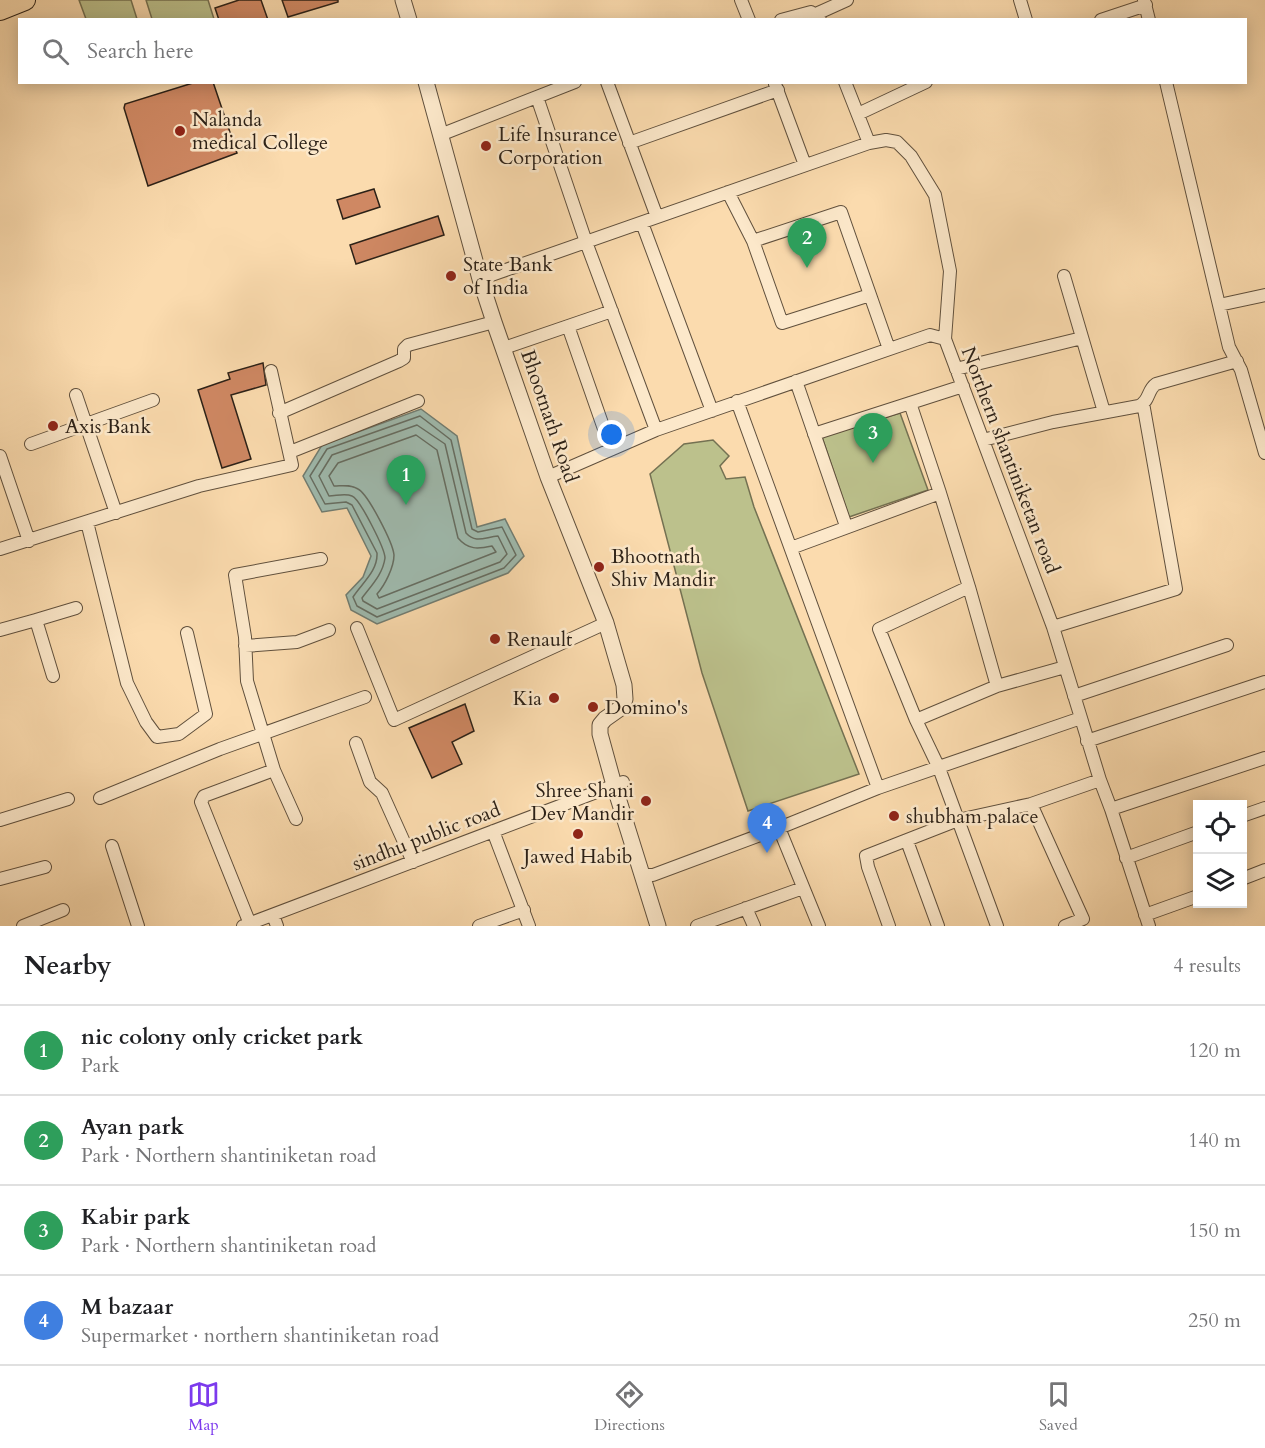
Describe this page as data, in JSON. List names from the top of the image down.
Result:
{
  "streets": {
    "street": ["Bhootnath Road", "Northern shantiniketan road", "sindhu public road"]
  },
  "crossings": [
    ["Bhootnath Road", "Northern shantiniketan road"],
    ["Bhootnath Road", "sindhu public road"]
  ],
  "places": [
    "Nalanda medical College",
    "Life Insurance Corporation",
    "State Bank of India",
    "Axis Bank",
    "Bhootnath Shiv Mandir",
    "Renault",
    "Kia",
    "Domino's",
    "Shree Shani Dev Mandir",
    "shubham palace",
    "Jawed Habib"
  ],
  "page": {
    "search": "Search here",
    "pins": [
      "2",
      "3",
      "1",
      "4"
    ],
    "heading": ["Nearby", "4 results"],
    "list": [
      {
        "mark": "1",
        "name": "nic colony only cricket park",
        "note": "Park",
        "value": "120 m"
      },
      {
        "mark": "2",
        "name": "Ayan park",
        "note": "Park · Northern shantiniketan road",
        "value": "140 m"
      },
      {
        "mark": "3",
        "name": "Kabir park",
        "note": "Park · Northern shantiniketan road",
        "value": "150 m"
      },
      {
        "mark": "4",
        "name": "M bazaar",
        "note": "Supermarket · northern shantiniketan road",
        "value": "250 m"
      }
    ],
    "nav": ["Map", "Directions", "Saved"]
  }
}
